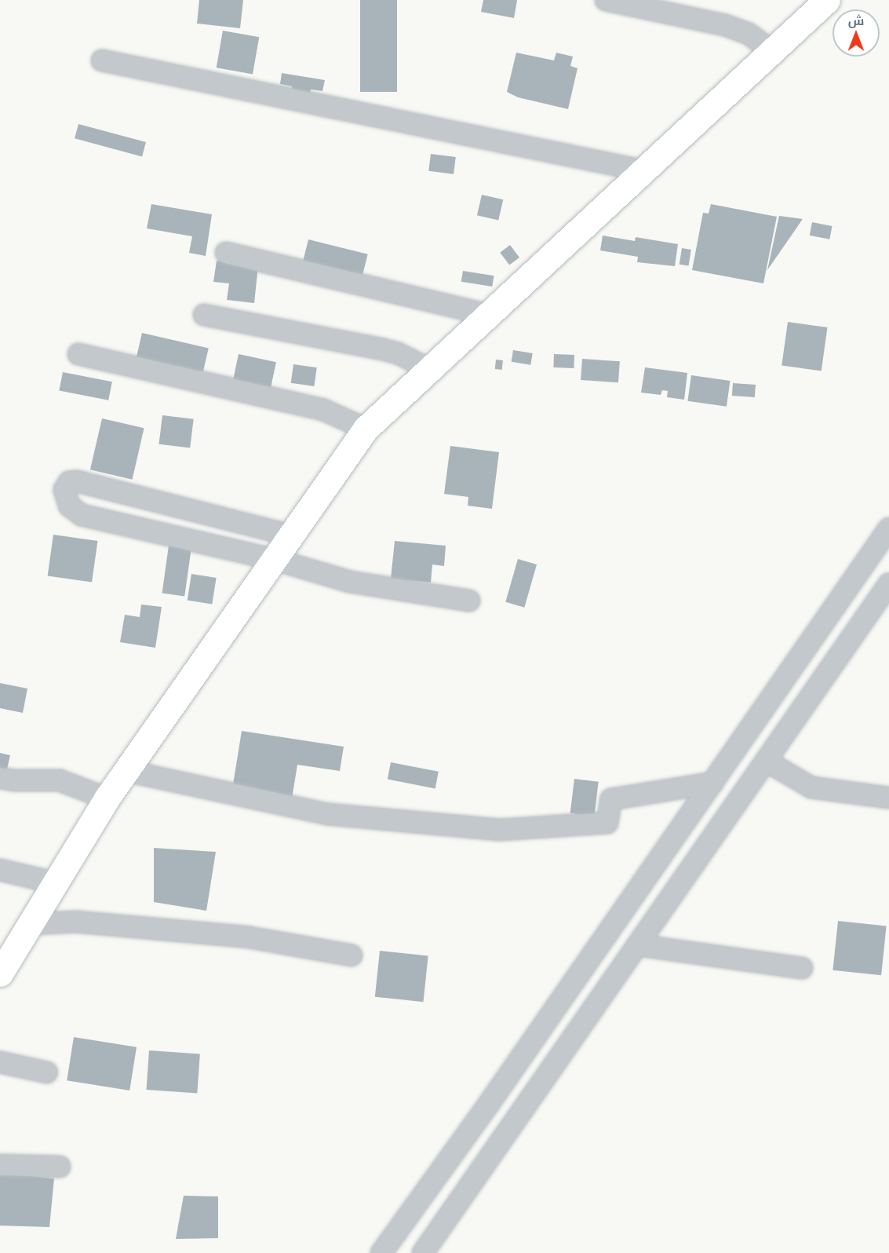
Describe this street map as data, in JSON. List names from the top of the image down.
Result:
{
  "north": "top"
}
